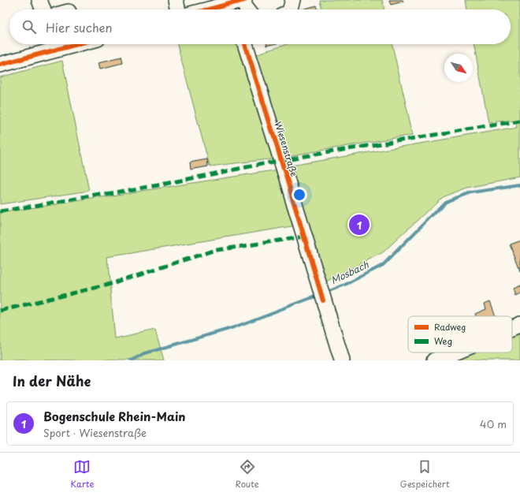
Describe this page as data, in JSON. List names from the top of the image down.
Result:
{
  "streets": {
    "street": ["Wiesenstraße"]
  },
  "water": ["Mosbach"],
  "legend": ["Radweg", "Weg"],
  "north": "bottom right",
  "page": {
    "search": "Hier suchen",
    "pins": "1",
    "heading": "In der Nähe",
    "list": [
      {
        "mark": "1",
        "name": "Bogenschule Rhein-Main",
        "note": "Sport · Wiesenstraße",
        "value": "40 m"
      }
    ],
    "nav": ["Karte", "Route", "Gespeichert"]
  }
}
